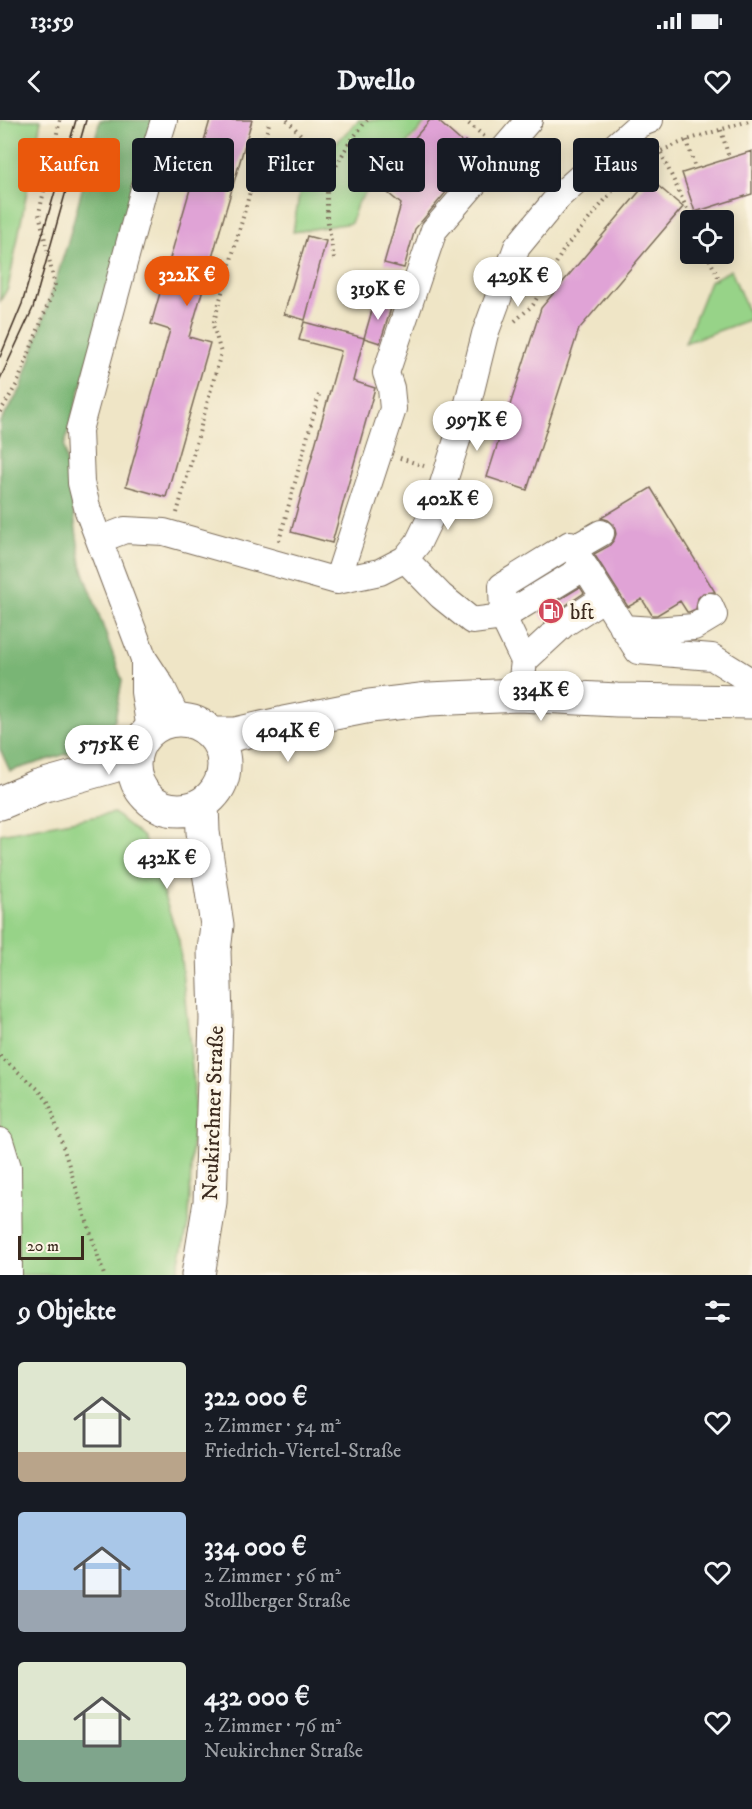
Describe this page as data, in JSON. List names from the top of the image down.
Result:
{
  "streets": {
    "main road": ["Neukirchner Straße"]
  },
  "places": {
    "fuel station": ["bft"]
  },
  "scale_bar": "20 m",
  "page": {
    "status": "13:59",
    "header": "Dwello",
    "chip": [
      "Kaufen",
      "Mieten",
      "Filter",
      "Neu",
      "Wohnung",
      "Haus"
    ],
    "price": [
      "322K €",
      "429K €",
      "319K €",
      "997K €",
      "402K €",
      "334K €",
      "404K €",
      "575K €",
      "432K €"
    ],
    "scale": "20 m",
    "heading": "9 Objekte",
    "list": [
      {
        "name": "322 000 €",
        "note": "2 Zimmer · 54 m² · Friedrich-Viertel-Straße"
      },
      {
        "name": "334 000 €",
        "note": "2 Zimmer · 56 m² · Stollberger Straße"
      },
      {
        "name": "432 000 €",
        "note": "2 Zimmer · 76 m² · Neukirchner Straße"
      }
    ]
  }
}
